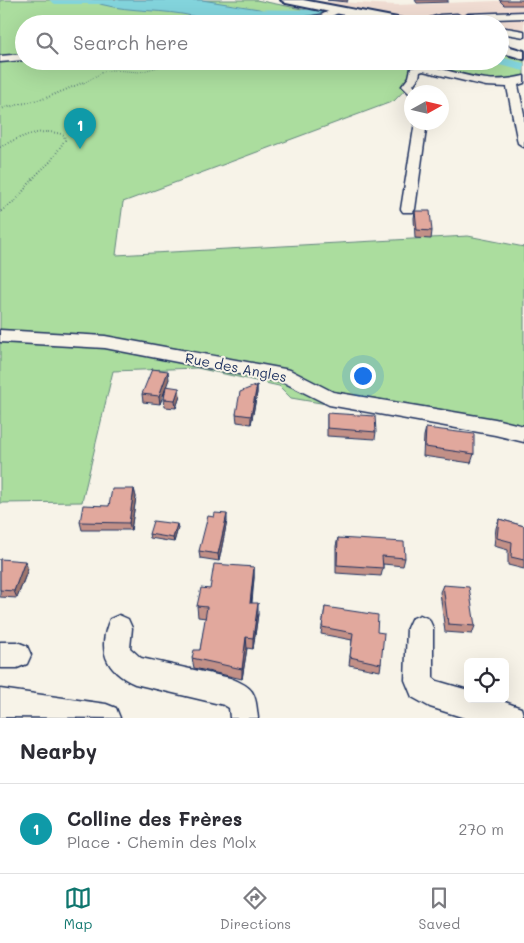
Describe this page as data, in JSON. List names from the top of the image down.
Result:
{
  "streets": {
    "street": ["Rue des Angles"]
  },
  "north": "right",
  "page": {
    "search": "Search here",
    "pins": "1",
    "heading": "Nearby",
    "list": [
      {
        "mark": "1",
        "name": "Colline des Frères",
        "note": "Place · Chemin des Molx",
        "value": "270 m"
      }
    ],
    "nav": ["Map", "Directions", "Saved"]
  }
}
